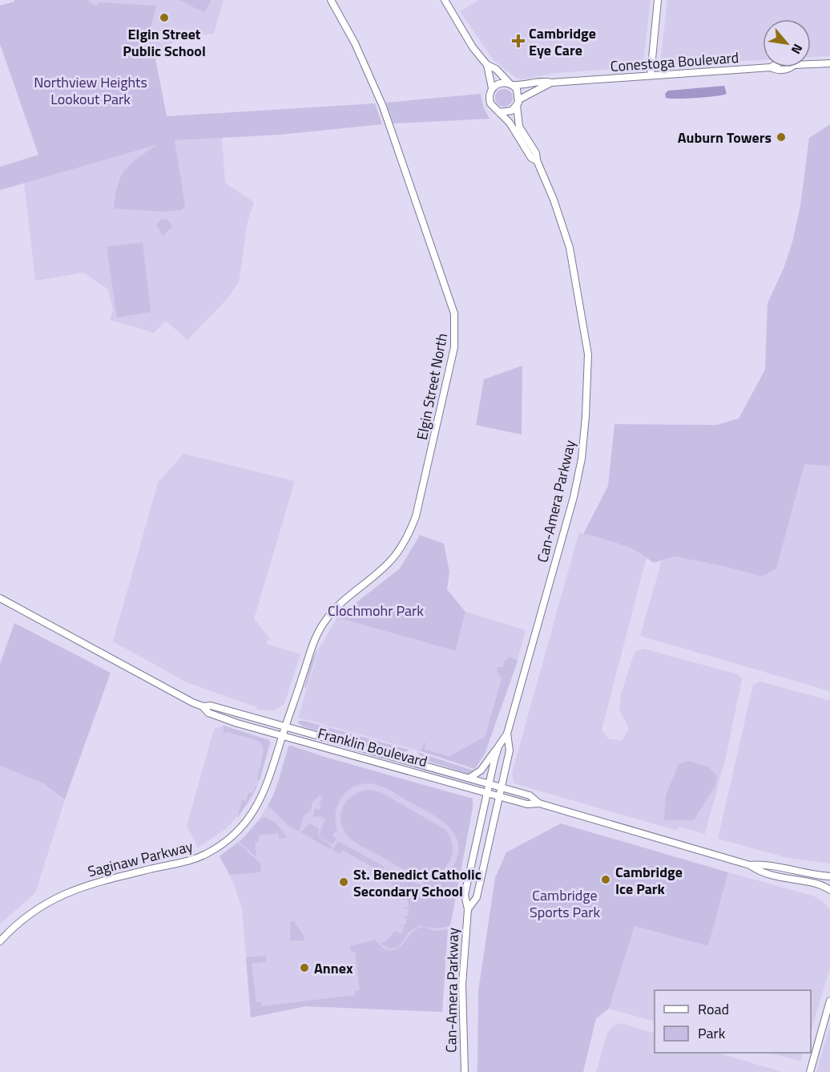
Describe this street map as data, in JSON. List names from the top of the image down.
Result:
{
  "streets": {
    "main road": ["Can-Amera Parkway", "Franklin Boulevard"],
    "street": ["Conestoga Boulevard", "Elgin Street North", "Saginaw Parkway"]
  },
  "crossings": [
    ["Conestoga Boulevard", "Can-Amera Parkway"],
    ["Elgin Street North", "Franklin Boulevard"],
    ["Elgin Street North", "Saginaw Parkway"],
    ["Can-Amera Parkway", "Franklin Boulevard"],
    ["Franklin Boulevard", "Saginaw Parkway"]
  ],
  "parks": ["Northview Heights Lookout Park", "Clochmohr Park", "Cambridge Sports Park"],
  "places": {
    "other": [
      "Elgin Street Public School",
      "Auburn Towers",
      "Cambridge Ice Park",
      "St. Benedict Catholic Secondary School",
      "Annex"
    ],
    "health": ["Cambridge Eye Care"]
  },
  "legend": ["Road", "Park"],
  "north": "bottom right"
}
